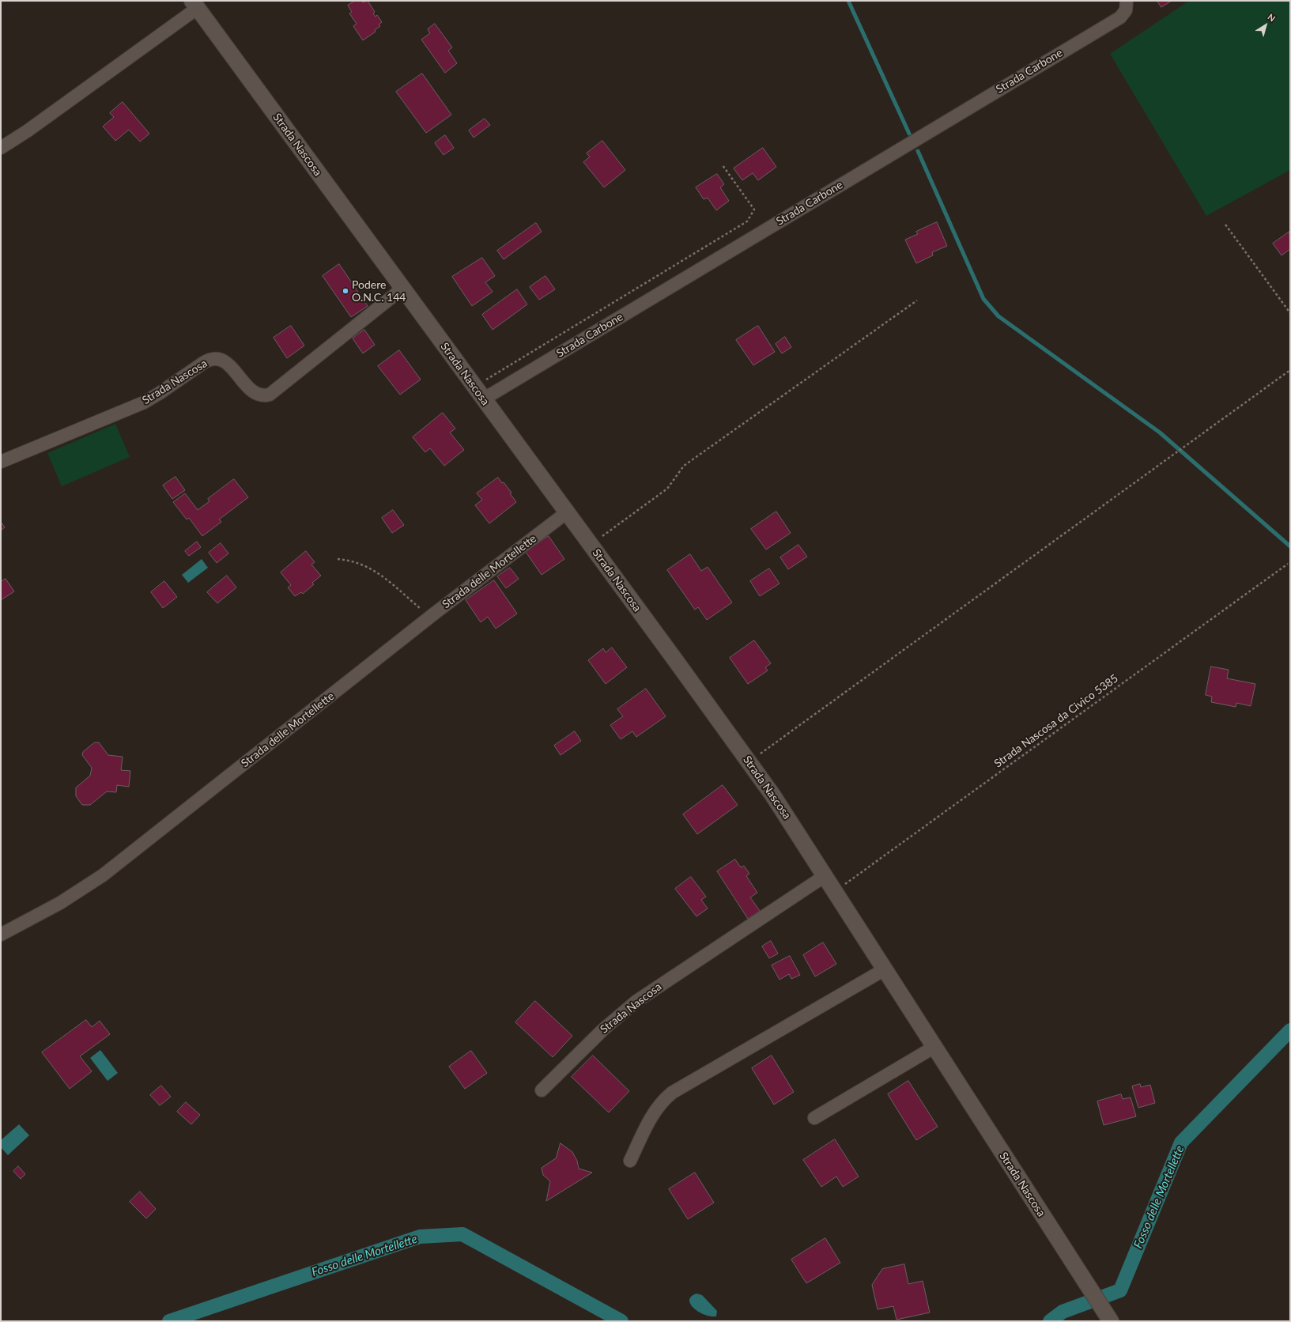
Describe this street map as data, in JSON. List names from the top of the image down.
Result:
{
  "streets": {
    "street": ["Strada Carbone", "Strada Nascosa", "Strada delle Mortellette"],
    "path": ["Strada Nascosa da Civico 5385"]
  },
  "crossings": [
    ["Strada Carbone", "Strada Nascosa"],
    ["Strada Nascosa", "Strada delle Mortellette"],
    ["Strada Nascosa", "Strada Nascosa da Civico 5385"]
  ],
  "water": ["Fosso delle Mortellette"],
  "places": ["Podere O.N.C. 144"],
  "north": "top right"
}
